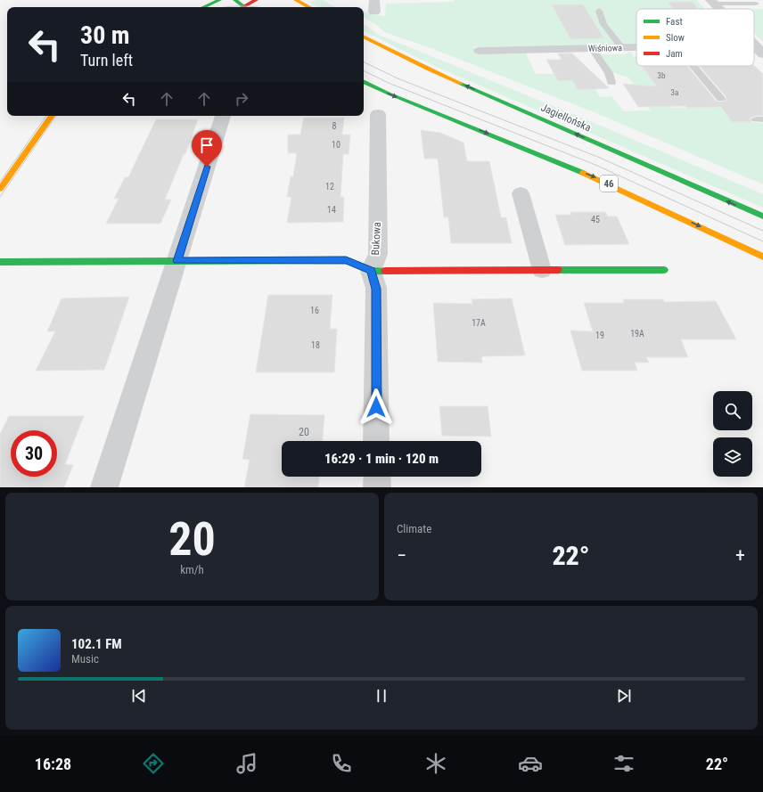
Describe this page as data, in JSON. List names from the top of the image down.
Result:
{
  "streets": {
    "main road": ["Jagiellońska", "46"],
    "street": ["Wiśniowa", "Bukowa"]
  },
  "house_numbers": [
    "3b",
    "3a",
    "8",
    "10",
    "12",
    "14",
    "45",
    "16",
    "17A",
    "19A",
    "19",
    "18",
    "20"
  ],
  "legend": ["Fast", "Slow", "Jam"],
  "page": {
    "turn": ["30 m", "Turn left"],
    "limit": "30",
    "trip": "16:29 · 1 min · 120 m",
    "tile": [
      ["20", "km/h"],
      "Climate"
    ],
    "heat": ["−", "22°", "+"],
    "song": ["102.1 FM", "Music"],
    "tabs": ["16:28", "22°"]
  }
}
